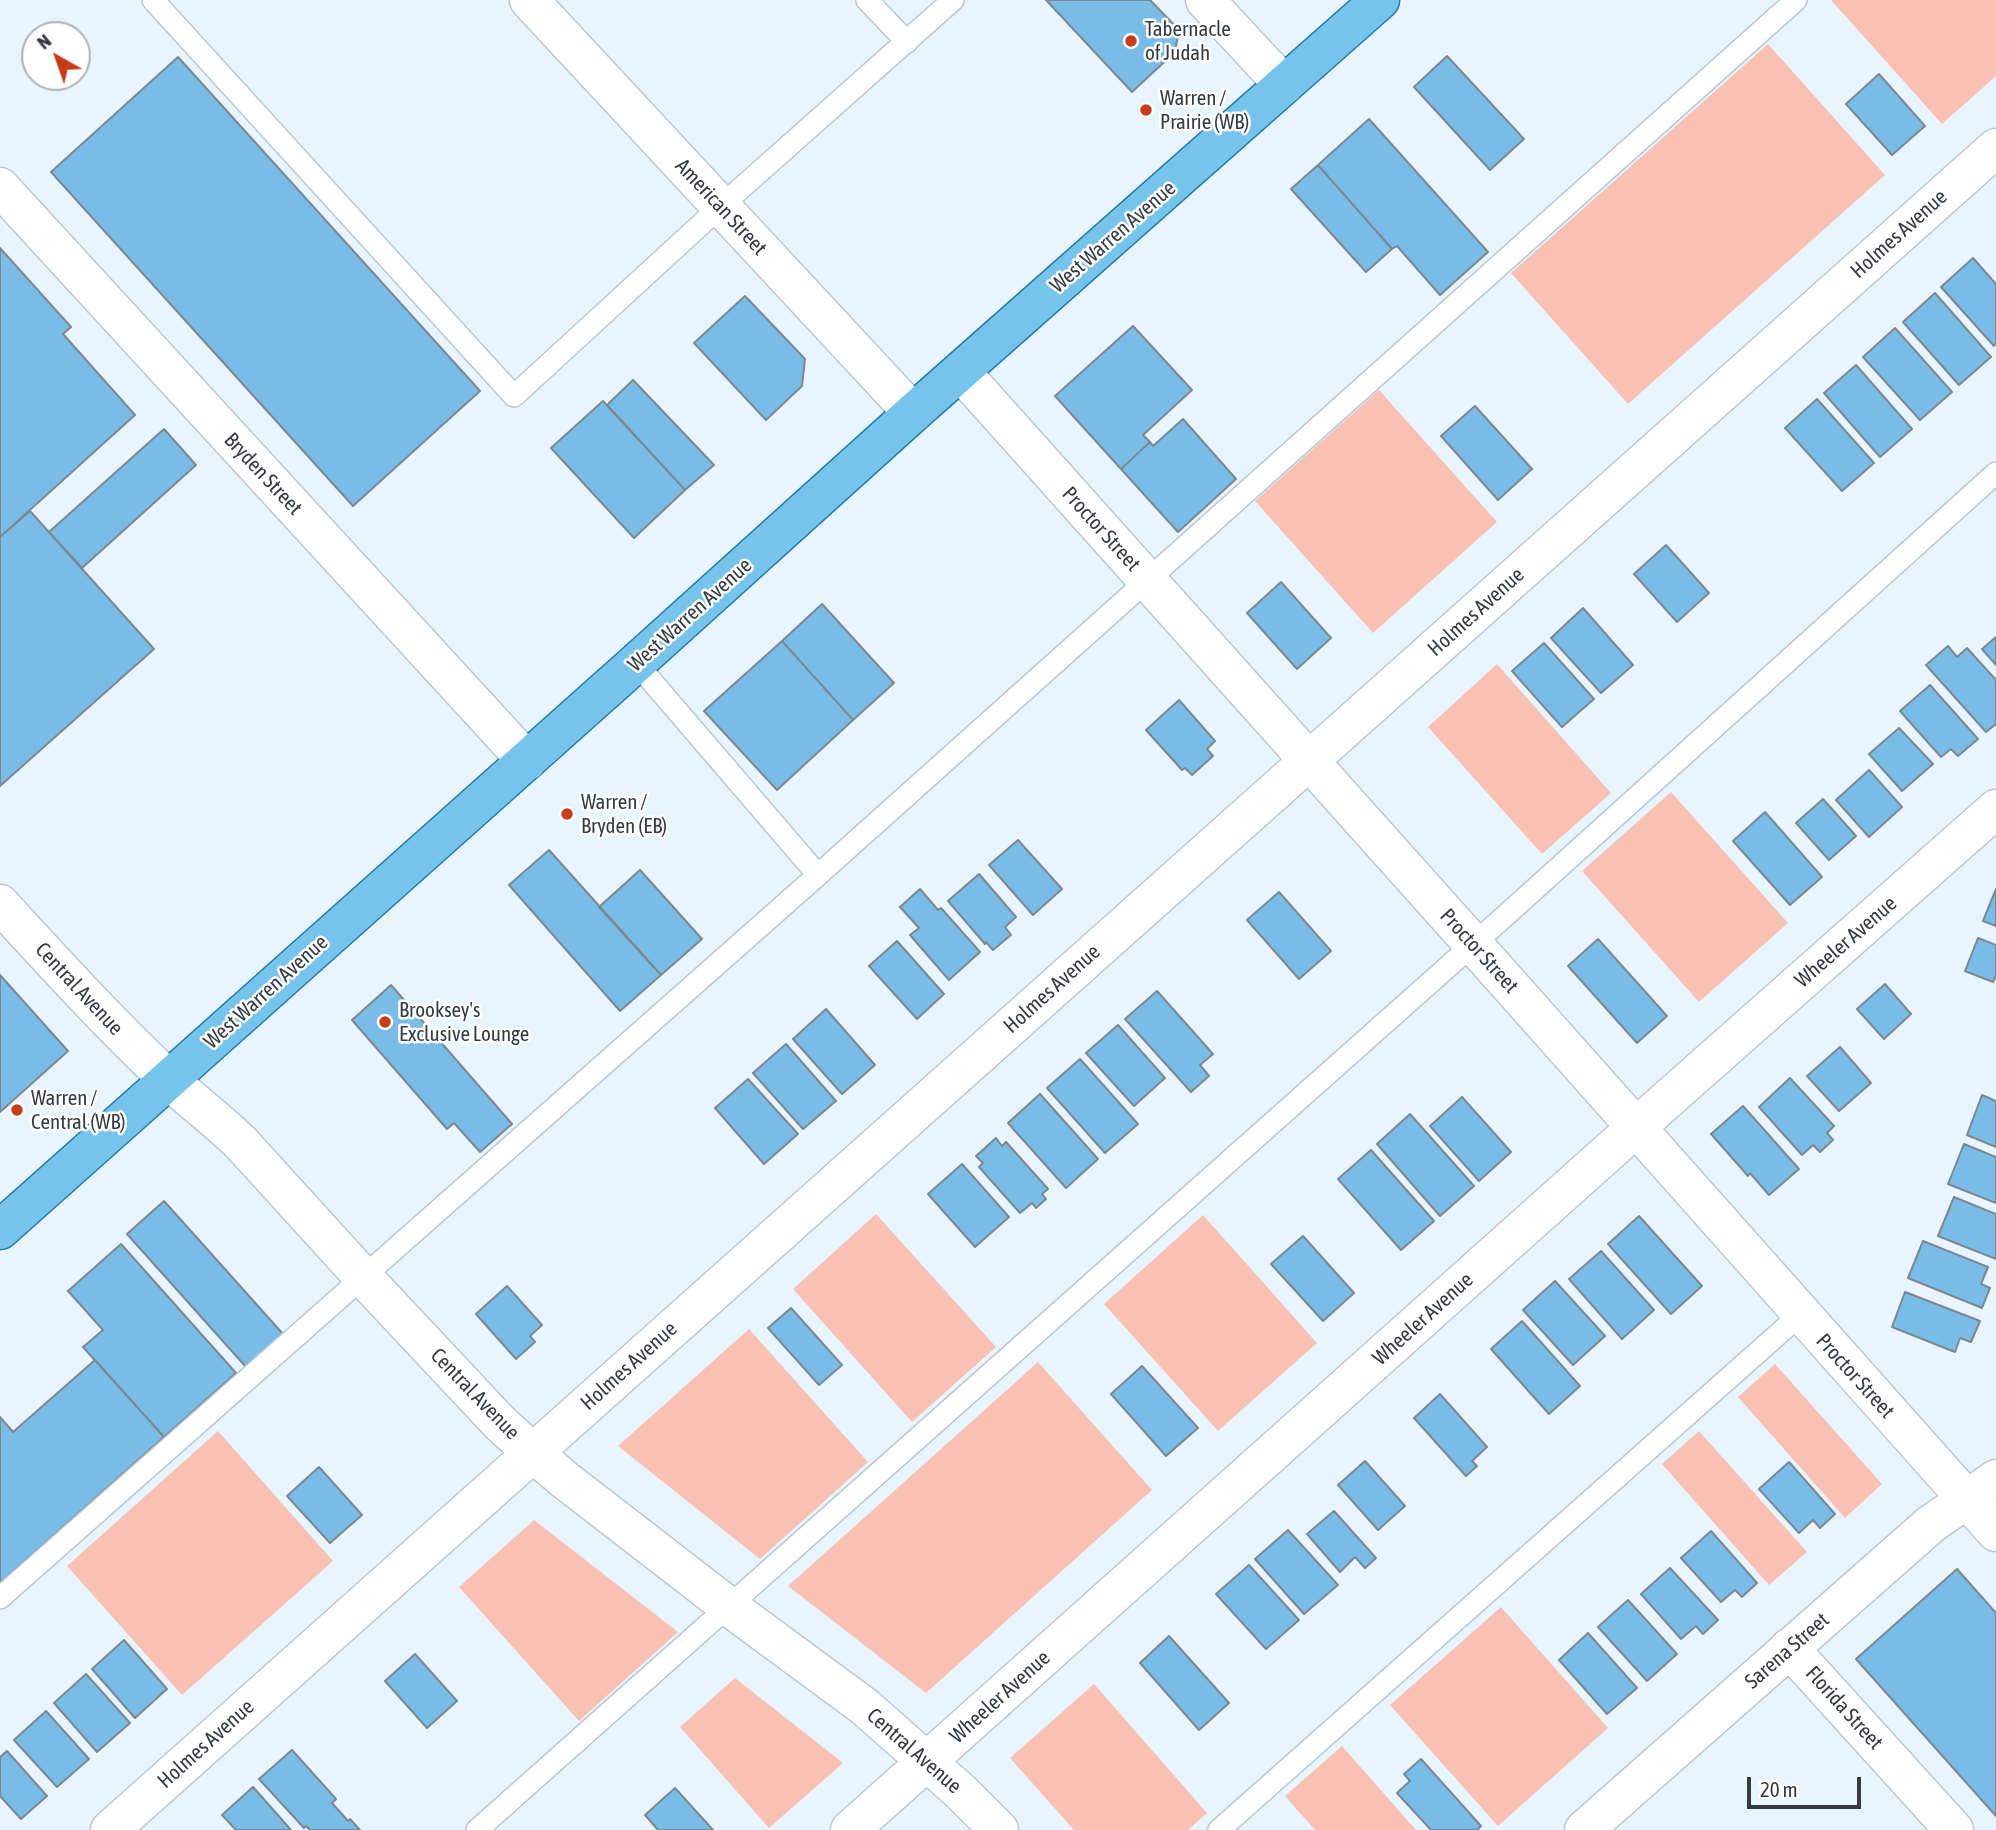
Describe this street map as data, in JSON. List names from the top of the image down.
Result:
{
  "streets": {
    "main road": ["West Warren Avenue"],
    "street": [
      "American Street",
      "Holmes Avenue",
      "Bryden Street",
      "Proctor Street",
      "Wheeler Avenue",
      "Central Avenue",
      "Sarena Street",
      "Florida Street"
    ]
  },
  "crossings": [
    ["American Street", "West Warren Avenue"],
    ["Holmes Avenue", "Proctor Street"],
    ["Holmes Avenue", "Central Avenue"],
    ["West Warren Avenue", "Bryden Street"],
    ["West Warren Avenue", "Proctor Street"],
    ["West Warren Avenue", "Central Avenue"],
    ["Proctor Street", "Wheeler Avenue"],
    ["Proctor Street", "Sarena Street"],
    ["Wheeler Avenue", "Central Avenue"],
    ["Sarena Street", "Florida Street"]
  ],
  "places": [
    "Tabernacle of Judah",
    "Warren / Prairie (WB)",
    "Warren / Bryden (EB)",
    "Brooksey's Exclusive Lounge",
    "Warren / Central (WB)"
  ],
  "scale_bar": "20 m",
  "north": "top left"
}
